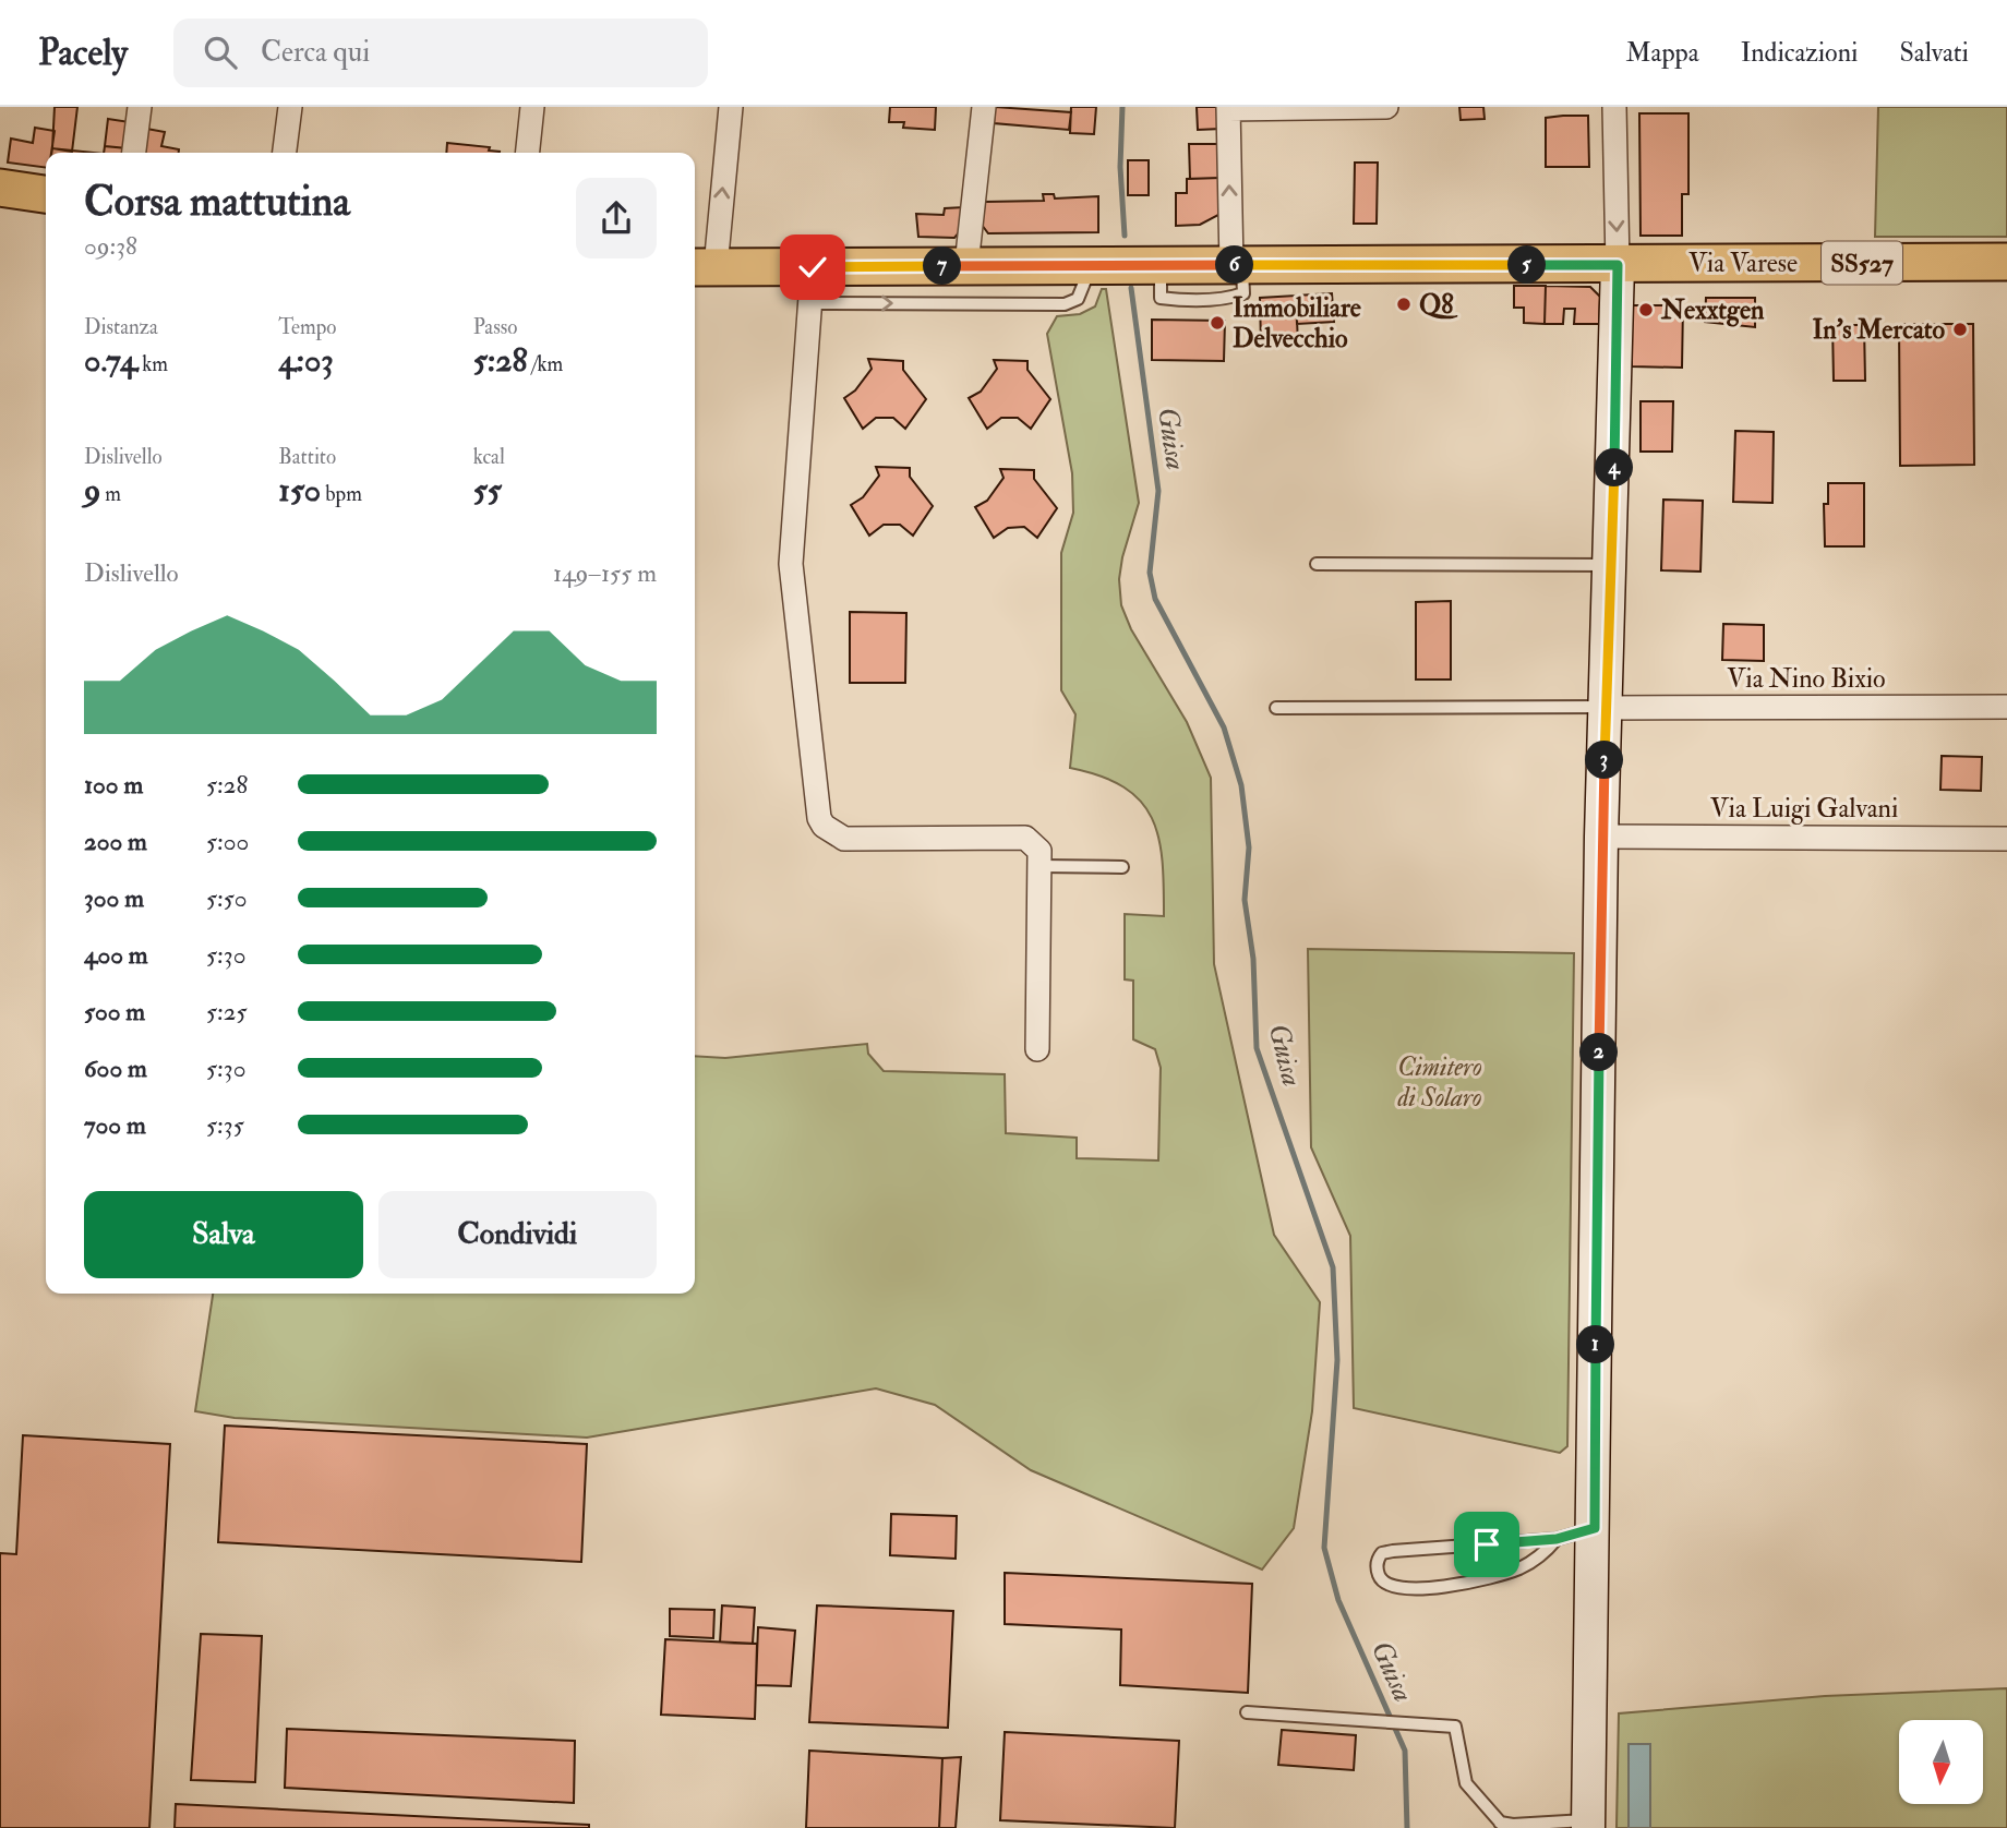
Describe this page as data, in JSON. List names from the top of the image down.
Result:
{
  "streets": {
    "main road": ["Via Varese", "SS527"],
    "street": ["Via Nino Bixio", "Via Luigi Galvani"]
  },
  "crossings": [
    ["Via Varese", "SS527"]
  ],
  "water": ["Guisa"],
  "parks": ["Cimitero di Solaro"],
  "places": [
    "Q8",
    "Nexxtgen",
    "Immobiliare Delvecchio",
    "In's Mercato"
  ],
  "north": "bottom",
  "page": {
    "header": "Pacely",
    "search": "Cerca qui",
    "nav": ["Mappa", "Indicazioni", "Salvati"],
    "heading": ["Corsa mattutina", "09:38"],
    "pins": [
      "5",
      "6",
      "7",
      "4",
      "3",
      "2",
      "1"
    ],
    "stats": [
      ["Distanza", "0.74 km"],
      ["Tempo", "4:03"],
      ["Passo", "5:28 /km"],
      ["Dislivello", "9 m"],
      ["Battito", "150 bpm"],
      ["kcal", "55"]
    ],
    "chart": ["Dislivello", "149–155 m"],
    "list": [
      {
        "name": "100 m",
        "note": "5:28"
      },
      {
        "name": "200 m",
        "note": "5:00"
      },
      {
        "name": "300 m",
        "note": "5:50"
      },
      {
        "name": "400 m",
        "note": "5:30"
      },
      {
        "name": "500 m",
        "note": "5:25"
      },
      {
        "name": "600 m",
        "note": "5:30"
      },
      {
        "name": "700 m",
        "note": "5:35"
      }
    ],
    "buttons": ["Salva", "Condividi"]
  }
}
